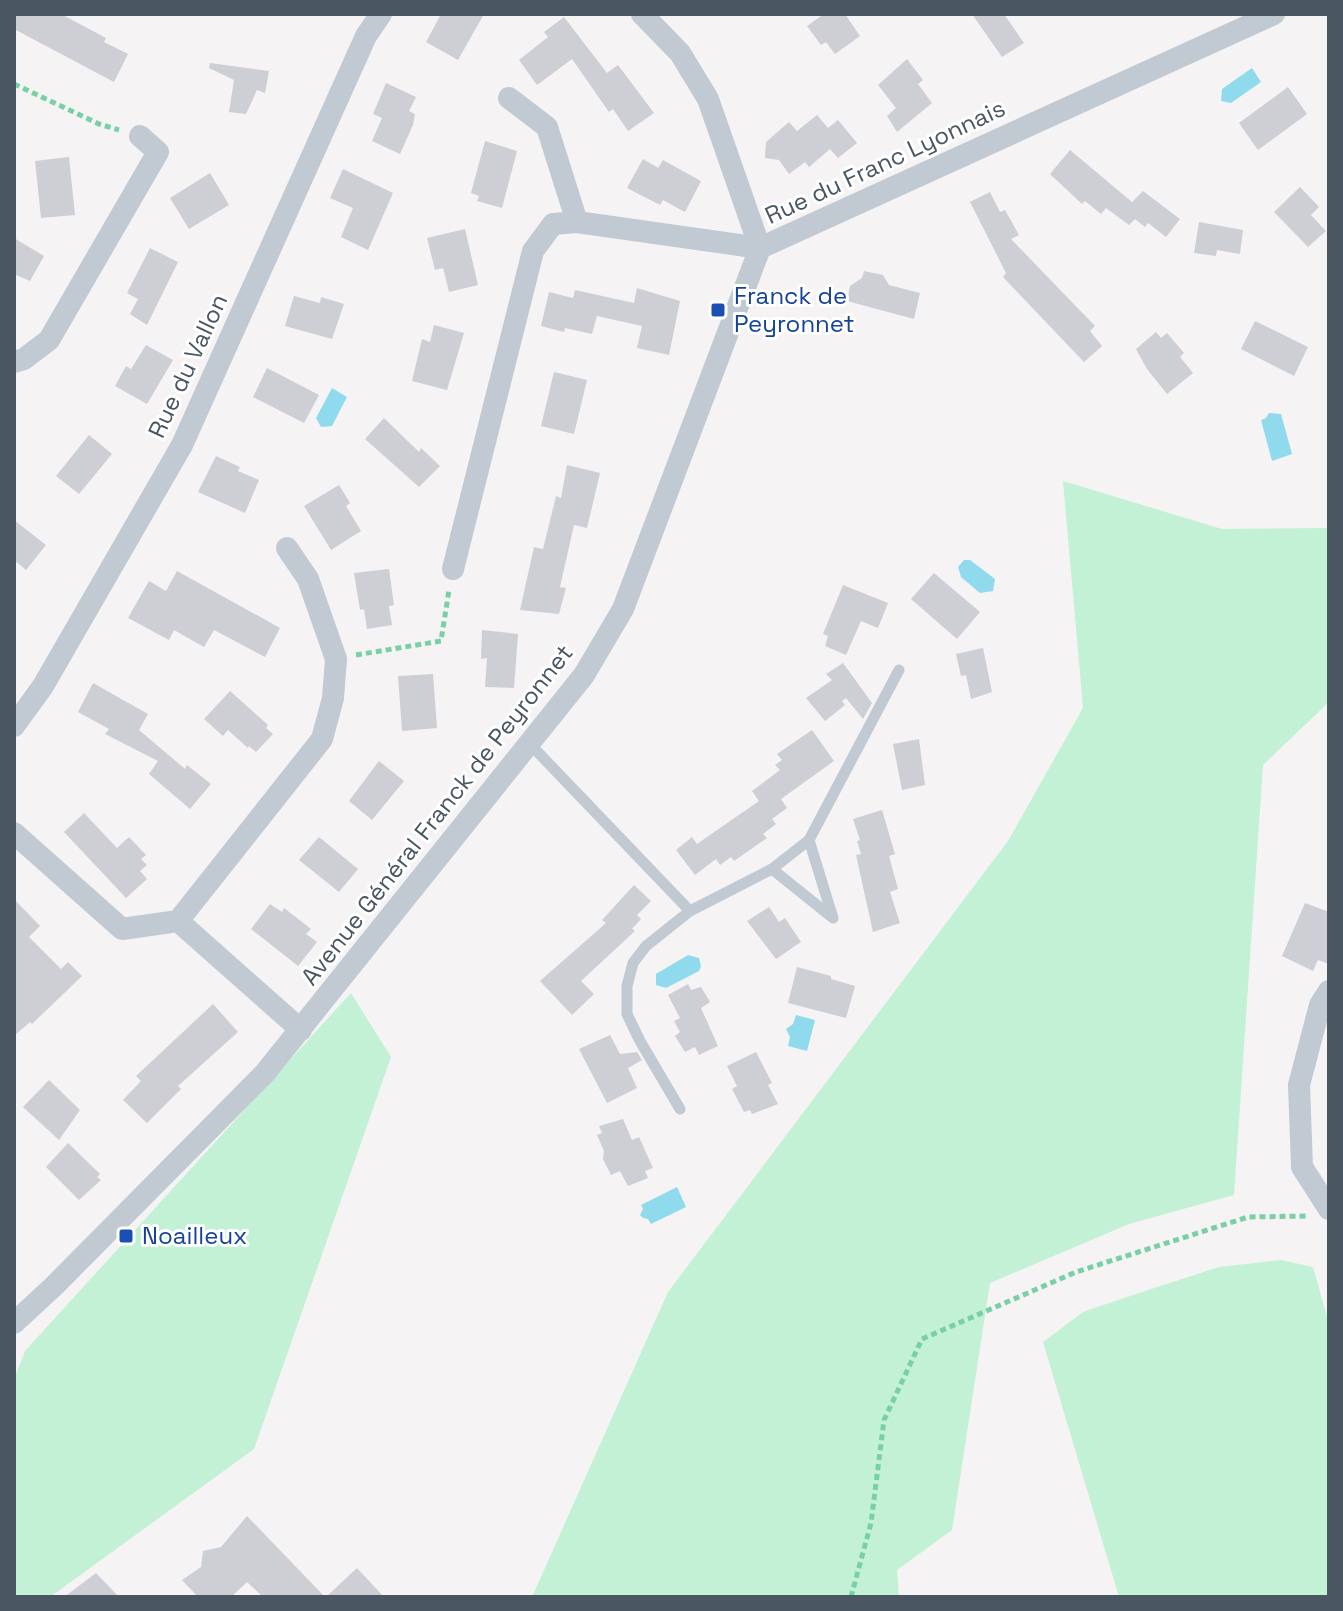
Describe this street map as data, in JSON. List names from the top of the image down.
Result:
{
  "streets": {
    "street": ["Rue du Franc Lyonnais", "Rue du Vallon", "Avenue Général Franck de Peyronnet"]
  },
  "crossings": [
    ["Rue du Franc Lyonnais", "Avenue Général Franck de Peyronnet"]
  ],
  "places": {
    "transit": ["Franck de Peyronnet", "Noailleux"]
  }
}
